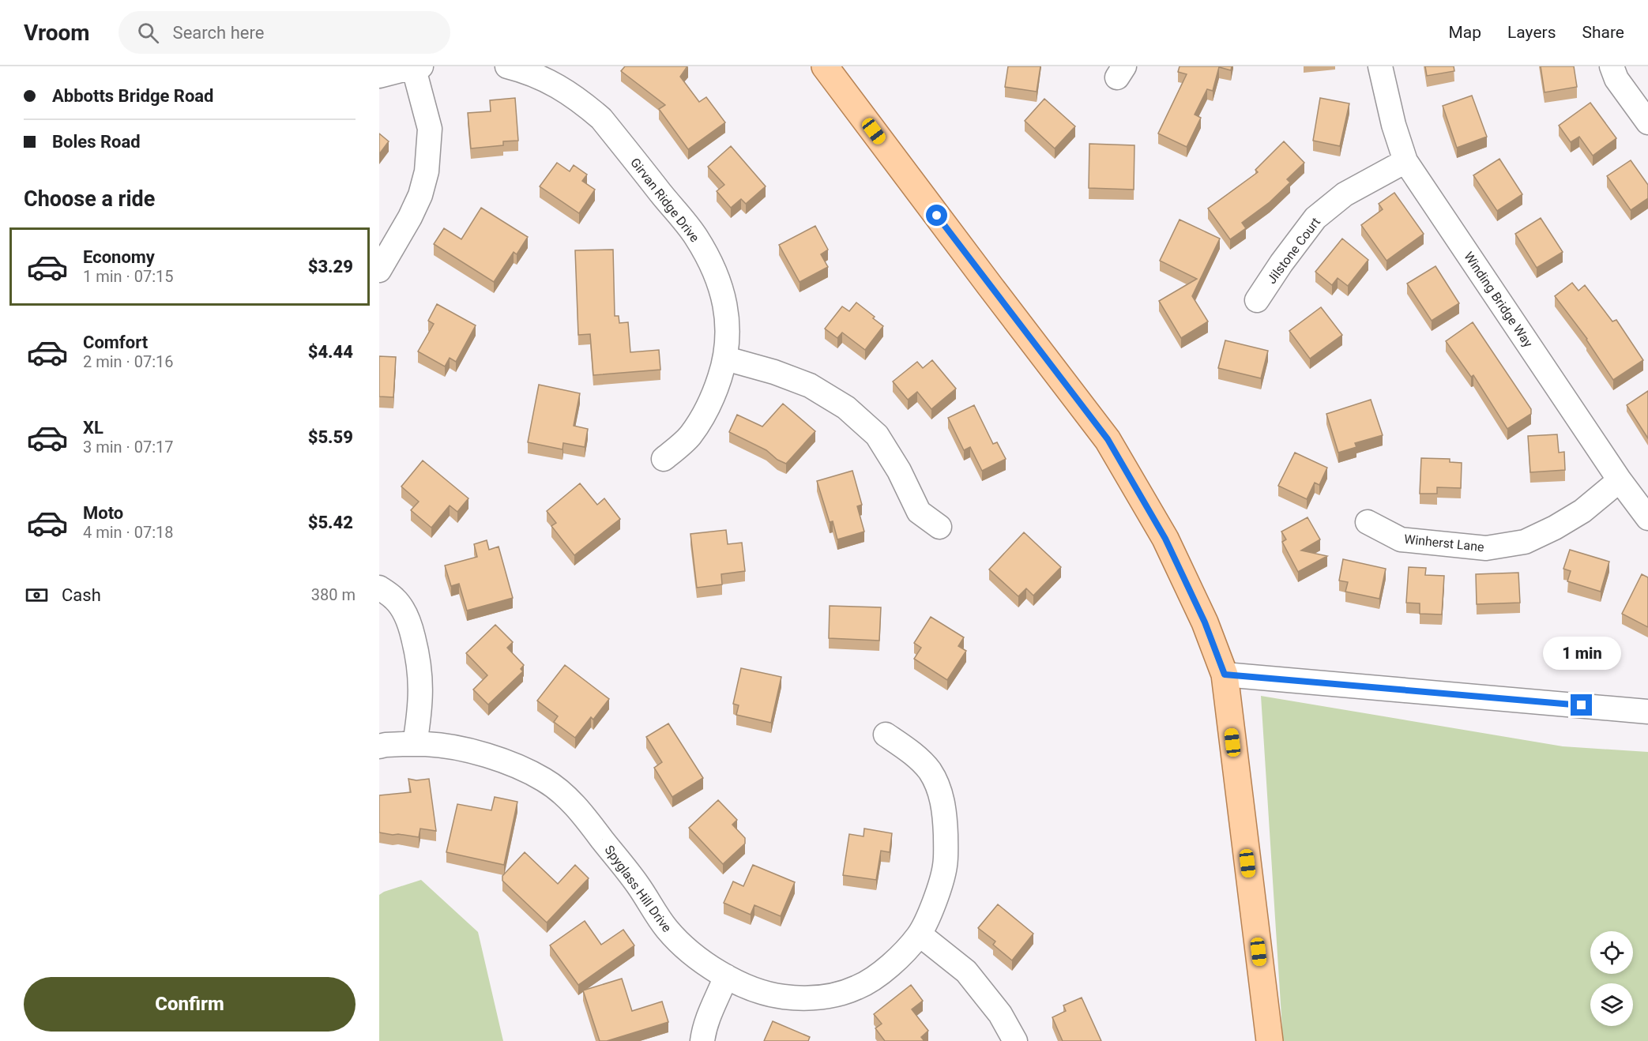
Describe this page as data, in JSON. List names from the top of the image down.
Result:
{
  "streets": {
    "street": [
      "Girvan Ridge Drive",
      "Jilstone Court",
      "Winding Bridge Way",
      "Winherst Lane",
      "Spyglass Hill Drive"
    ]
  },
  "crossings": [
    ["Jilstone Court", "Winding Bridge Way"],
    ["Winding Bridge Way", "Winherst Lane"]
  ],
  "page": {
    "header": "Vroom",
    "search": "Search here",
    "nav": ["Map", "Layers", "Share"],
    "banner": ["Abbotts Bridge Road", "Boles Road"],
    "heading": "Choose a ride",
    "list": [
      {
        "name": "Economy",
        "note": "1 min · 07:15",
        "value": "$3.29"
      },
      {
        "name": "Comfort",
        "note": "2 min · 07:16",
        "value": "$4.44"
      },
      {
        "name": "XL",
        "note": "3 min · 07:17",
        "value": "$5.59"
      },
      {
        "name": "Moto",
        "note": "4 min · 07:18",
        "value": "$5.42"
      }
    ],
    "pay": ["Cash", "380 m"],
    "bubble": "1 min",
    "buttons": "Confirm"
  }
}
